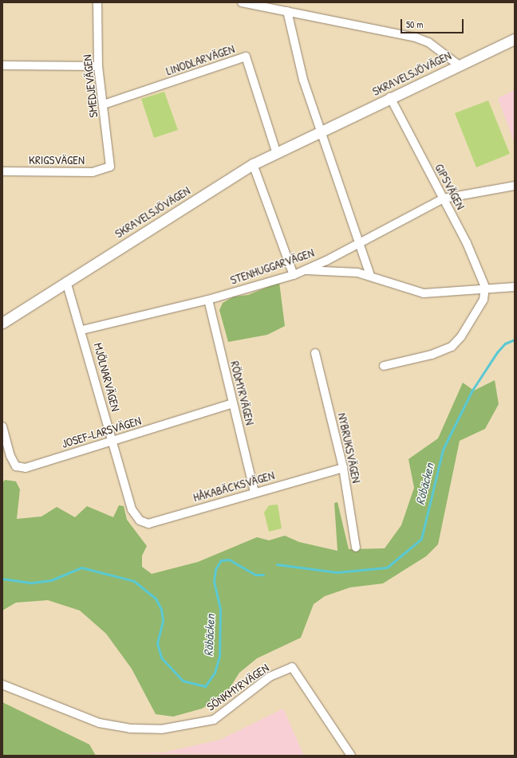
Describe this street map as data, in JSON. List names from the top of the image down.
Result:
{
  "streets": {
    "street": [
      "LINODLARVÄGEN",
      "SKRAVELSJÖVÄGEN",
      "SMEDJEVÄGEN",
      "KRIGSVÄGEN",
      "GIPSVÄGEN",
      "STENHUGGARVÄGEN",
      "MJÖLNARVÄGEN",
      "RÖDMYRVÄGEN",
      "JOSEF-LARSVÄGEN",
      "NYBRUKSVÄGEN",
      "HÅKABÄCKSVÄGEN",
      "SÖNKMYRVÄGEN"
    ]
  },
  "crossings": [
    ["LINODLARVÄGEN", "SKRAVELSJÖVÄGEN"],
    ["LINODLARVÄGEN", "SMEDJEVÄGEN"],
    ["SKRAVELSJÖVÄGEN", "GIPSVÄGEN"],
    ["SKRAVELSJÖVÄGEN", "MJÖLNARVÄGEN"],
    ["SMEDJEVÄGEN", "KRIGSVÄGEN"],
    ["GIPSVÄGEN", "STENHUGGARVÄGEN"],
    ["STENHUGGARVÄGEN", "MJÖLNARVÄGEN"],
    ["STENHUGGARVÄGEN", "RÖDMYRVÄGEN"],
    ["MJÖLNARVÄGEN", "JOSEF-LARSVÄGEN"],
    ["MJÖLNARVÄGEN", "HÅKABÄCKSVÄGEN"],
    ["RÖDMYRVÄGEN", "JOSEF-LARSVÄGEN"],
    ["RÖDMYRVÄGEN", "HÅKABÄCKSVÄGEN"],
    ["NYBRUKSVÄGEN", "HÅKABÄCKSVÄGEN"]
  ],
  "water": ["Röbäcken"],
  "scale_bar": "50 m"
}
